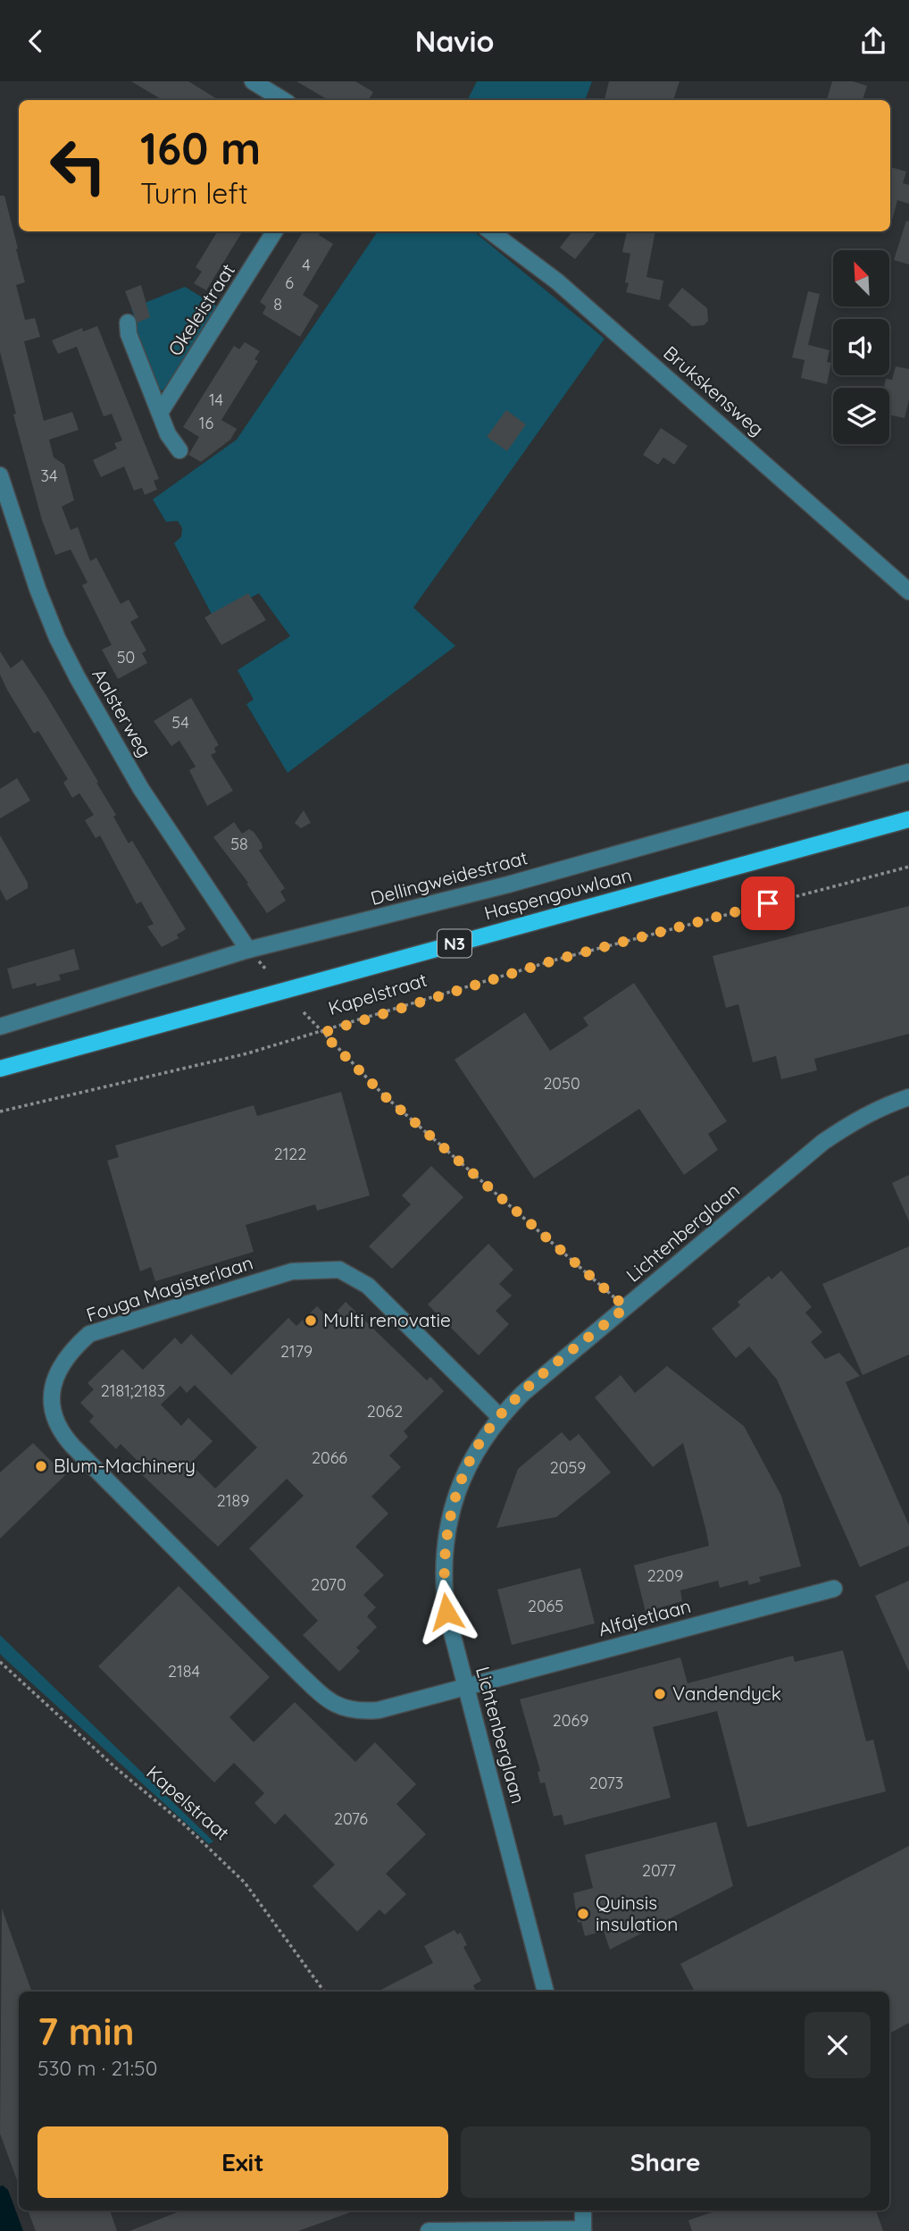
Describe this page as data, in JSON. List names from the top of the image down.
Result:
{
  "streets": {
    "main road": ["Haspengouwlaan", "N3"],
    "street": [
      "Okeleistraat",
      "Brukskensweg",
      "Aalsterweg",
      "Dellingweidestraat",
      "Lichtenberglaan",
      "Fouga Magisterlaan",
      "Alfajetlaan"
    ],
    "path": ["Kapelstraat"]
  },
  "crossings": [
    ["Aalsterweg", "Dellingweidestraat"],
    ["Lichtenberglaan", "Fouga Magisterlaan"],
    ["Lichtenberglaan", "Alfajetlaan"],
    ["Fouga Magisterlaan", "Alfajetlaan"]
  ],
  "places": [
    "Multi renovatie",
    "Blum-Machinery",
    "Vandendyck",
    "Quinsis insulation"
  ],
  "house_numbers": [
    "4",
    "6",
    "8",
    "14",
    "16",
    "34",
    "50",
    "54",
    "58",
    "2050",
    "2122",
    "2179",
    "2181;2183",
    "2062",
    "2066",
    "2059",
    "2189",
    "2209",
    "2070",
    "2065",
    "2184",
    "2069",
    "2073",
    "2076",
    "2077"
  ],
  "north": "top left",
  "page": {
    "header": "Navio",
    "turn": ["160 m", "Turn left"],
    "heading": ["7 min", "530 m · 21:50"],
    "buttons": ["Exit", "Share"]
  }
}
